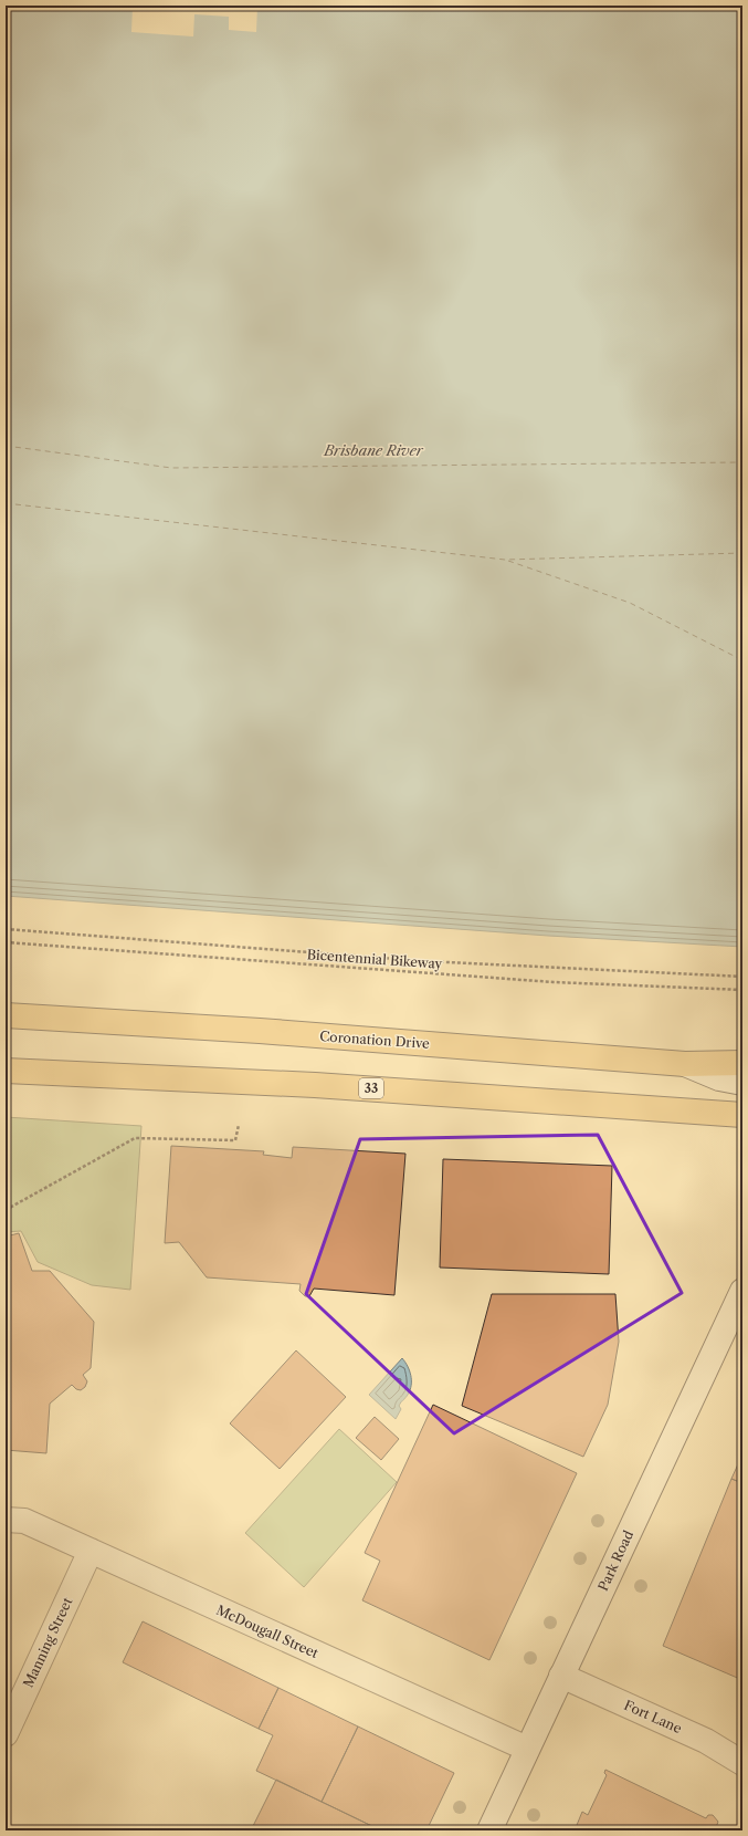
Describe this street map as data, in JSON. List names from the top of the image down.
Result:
{
  "streets": {
    "highway": ["Coronation Drive", "33"],
    "street": [
      "Park Road",
      "McDougall Street",
      "Manning Street",
      "Fort Lane"
    ],
    "path": ["Bicentennial Bikeway"]
  },
  "crossings": [
    ["Park Road", "McDougall Street"],
    ["Park Road", "Fort Lane"],
    ["McDougall Street", "Manning Street"]
  ],
  "water": ["Brisbane River"]
}
